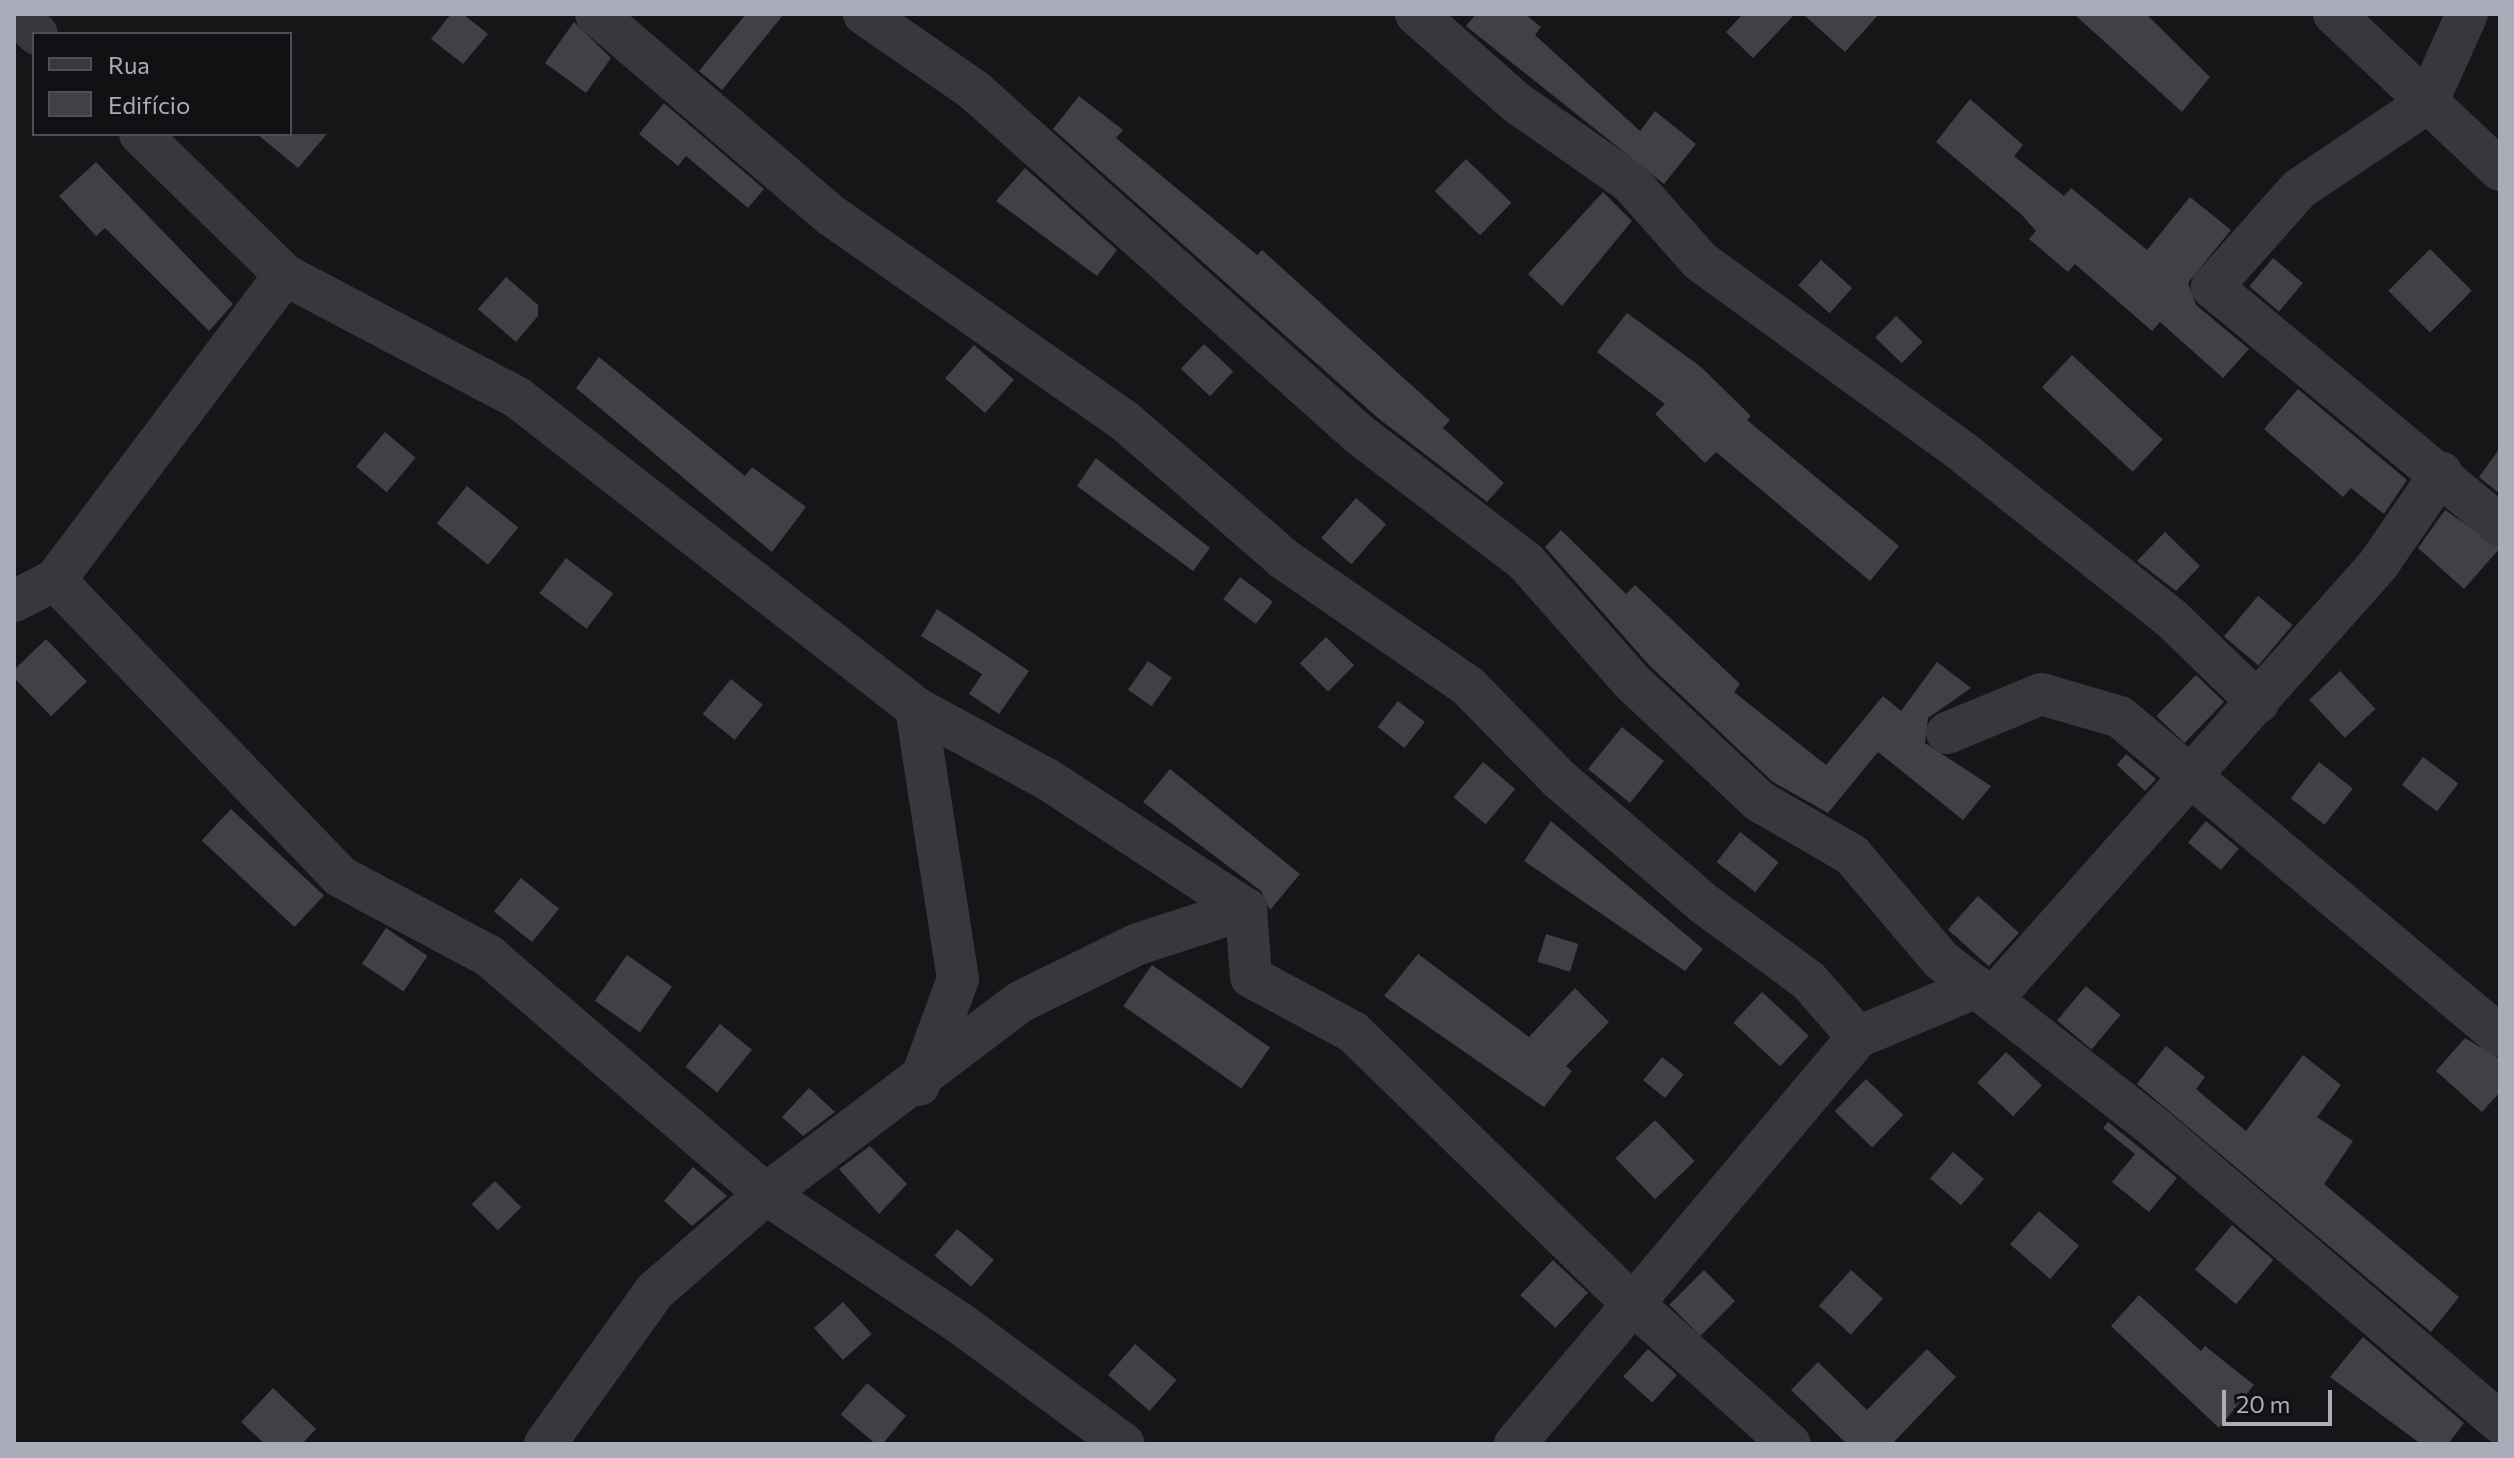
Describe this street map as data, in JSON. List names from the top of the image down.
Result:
{
  "legend": ["Rua", "Edifício"],
  "scale_bar": "20 m"
}
